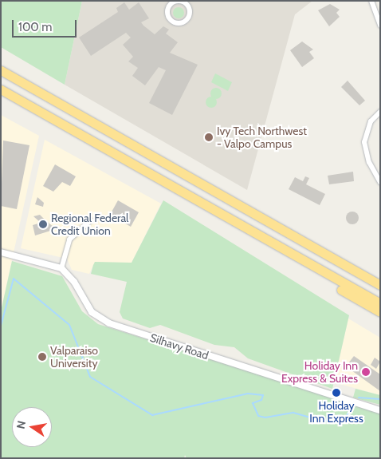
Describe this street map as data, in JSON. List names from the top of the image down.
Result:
{
  "streets": {
    "street": ["Silhavy Road"]
  },
  "places": [
    "Ivy Tech Northwest - Valpo Campus",
    "Regional Federal Credit Union",
    "Valparaiso University",
    "Holiday Inn Express & Suites",
    "Holiday Inn Express"
  ],
  "scale_bar": "100 m",
  "north": "left"
}
